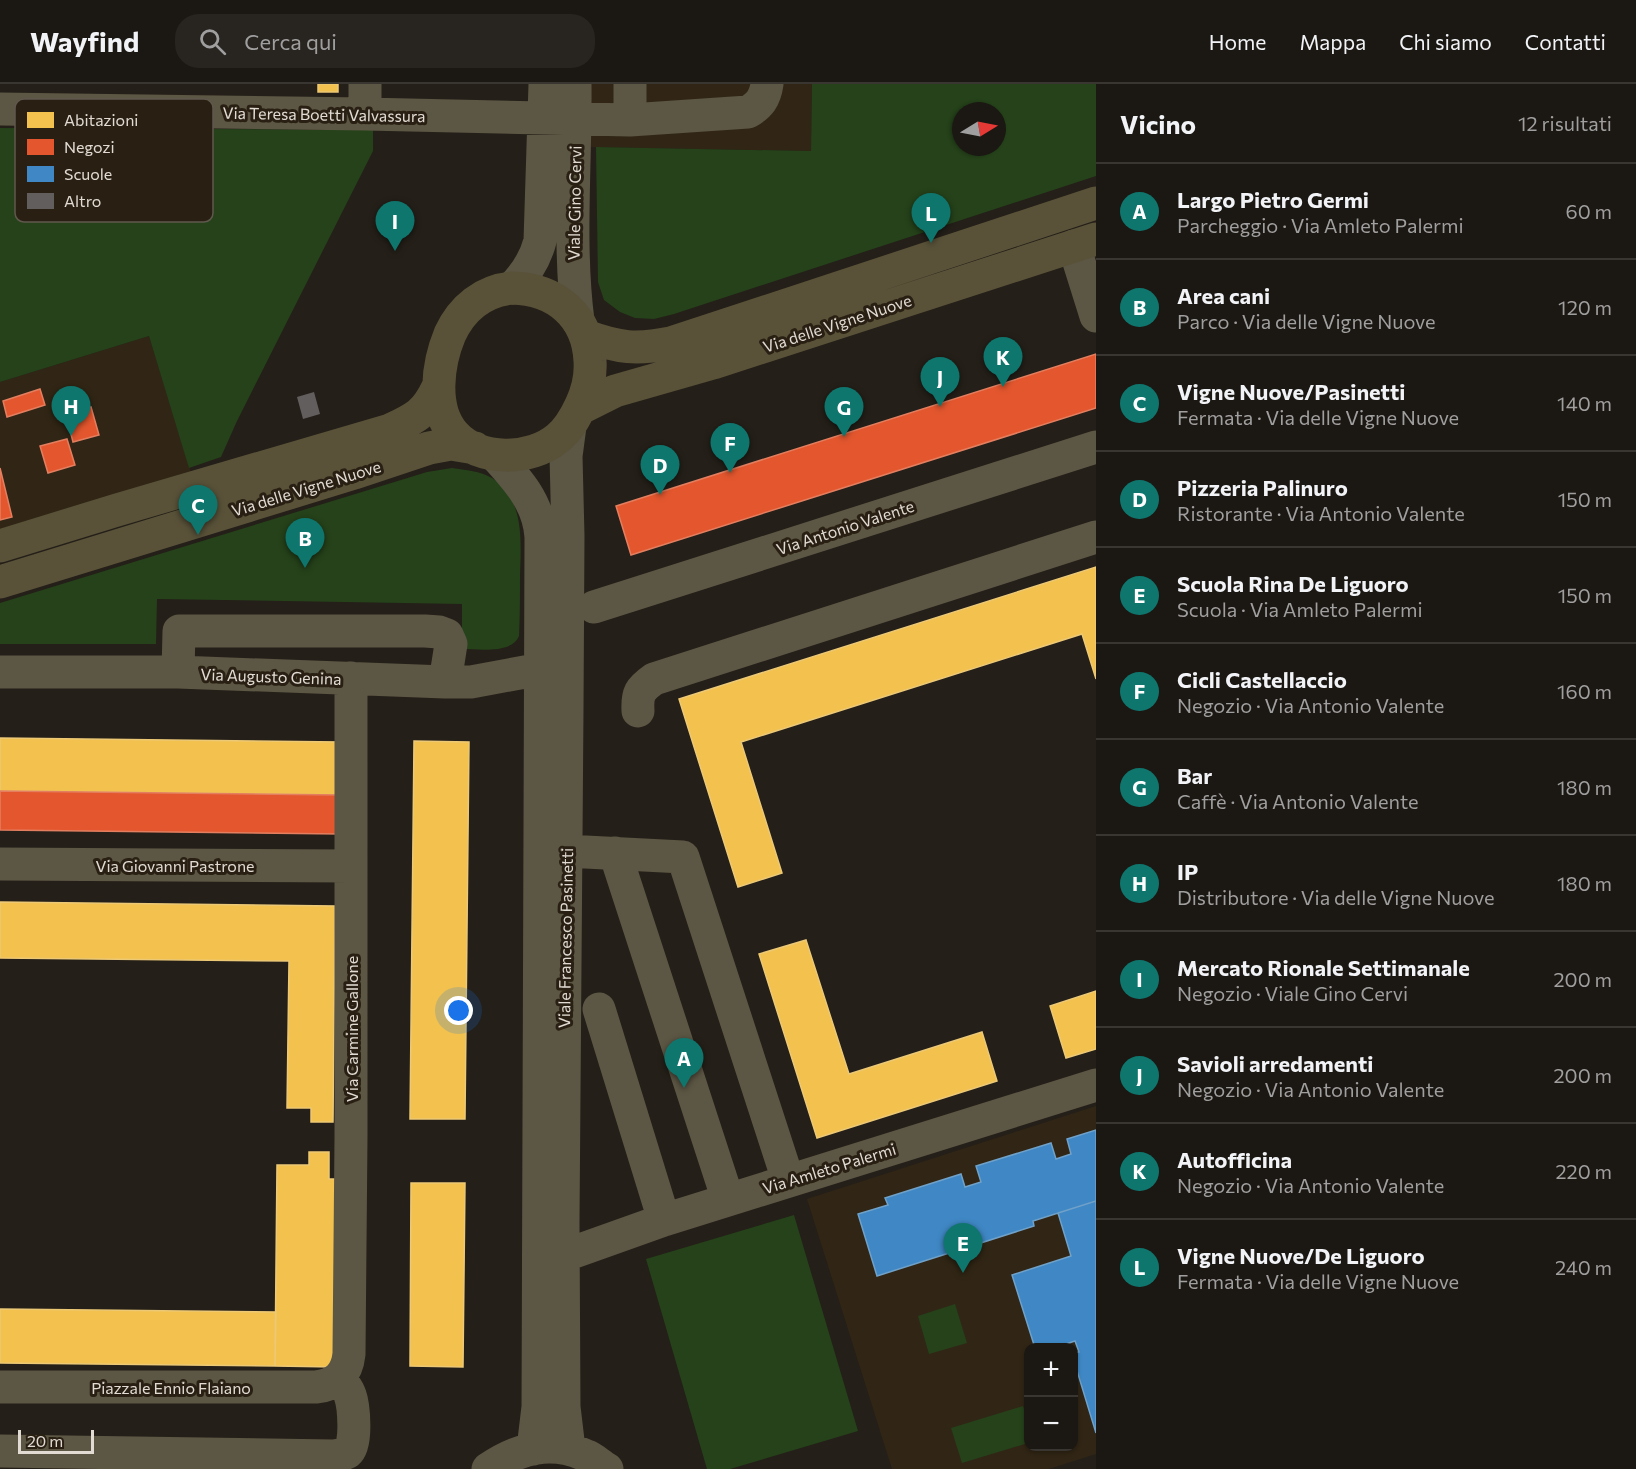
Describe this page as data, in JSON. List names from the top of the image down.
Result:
{
  "streets": {
    "main road": ["Via delle Vigne Nuove"],
    "street": [
      "Via Teresa Boetti Valvassura",
      "Viale Gino Cervi",
      "Via Antonio Valente",
      "Via Augusto Genina",
      "Via Giovanni Pastrone",
      "Viale Francesco Pasinetti",
      "Via Carmine Gallone",
      "Via Amleto Palermi",
      "Piazzale Ennio Flaiano"
    ]
  },
  "crossings": [
    ["Via Teresa Boetti Valvassura", "Viale Gino Cervi"],
    ["Viale Gino Cervi", "Via delle Vigne Nuove"],
    ["Viale Gino Cervi", "Viale Francesco Pasinetti"],
    ["Via delle Vigne Nuove", "Viale Francesco Pasinetti"],
    ["Via Augusto Genina", "Viale Francesco Pasinetti"],
    ["Via Augusto Genina", "Via Carmine Gallone"],
    ["Via Giovanni Pastrone", "Via Carmine Gallone"],
    ["Viale Francesco Pasinetti", "Via Amleto Palermi"],
    ["Via Carmine Gallone", "Piazzale Ennio Flaiano"]
  ],
  "legend": [
    "Abitazioni",
    "Negozi",
    "Scuole",
    "Altro"
  ],
  "scale_bar": "20 m",
  "north": "right",
  "page": {
    "header": "Wayfind",
    "search": "Cerca qui",
    "nav": [
      "Home",
      "Mappa",
      "Chi siamo",
      "Contatti"
    ],
    "heading": ["Vicino", "12 risultati"],
    "list": [
      {
        "mark": "A",
        "name": "Largo Pietro Germi",
        "note": "Parcheggio · Via Amleto Palermi",
        "value": "60 m"
      },
      {
        "mark": "B",
        "name": "Area cani",
        "note": "Parco · Via delle Vigne Nuove",
        "value": "120 m"
      },
      {
        "mark": "C",
        "name": "Vigne Nuove/Pasinetti",
        "note": "Fermata · Via delle Vigne Nuove",
        "value": "140 m"
      },
      {
        "mark": "D",
        "name": "Pizzeria Palinuro",
        "note": "Ristorante · Via Antonio Valente",
        "value": "150 m"
      },
      {
        "mark": "E",
        "name": "Scuola Rina De Liguoro",
        "note": "Scuola · Via Amleto Palermi",
        "value": "150 m"
      },
      {
        "mark": "F",
        "name": "Cicli Castellaccio",
        "note": "Negozio · Via Antonio Valente",
        "value": "160 m"
      },
      {
        "mark": "G",
        "name": "Bar",
        "note": "Caffè · Via Antonio Valente",
        "value": "180 m"
      },
      {
        "mark": "H",
        "name": "IP",
        "note": "Distributore · Via delle Vigne Nuove",
        "value": "180 m"
      },
      {
        "mark": "I",
        "name": "Mercato Rionale Settimanale",
        "note": "Negozio · Viale Gino Cervi",
        "value": "200 m"
      },
      {
        "mark": "J",
        "name": "Savioli arredamenti",
        "note": "Negozio · Via Antonio Valente",
        "value": "200 m"
      },
      {
        "mark": "K",
        "name": "Autofficina",
        "note": "Negozio · Via Antonio Valente",
        "value": "220 m"
      },
      {
        "mark": "L",
        "name": "Vigne Nuove/De Liguoro",
        "note": "Fermata · Via delle Vigne Nuove",
        "value": "240 m"
      }
    ],
    "pins": [
      "L",
      "I",
      "K",
      "J",
      "H",
      "G",
      "F",
      "D",
      "C",
      "B",
      "A",
      "E"
    ],
    "map_buttons": ["+", "−"],
    "scale": "20 m"
  }
}
